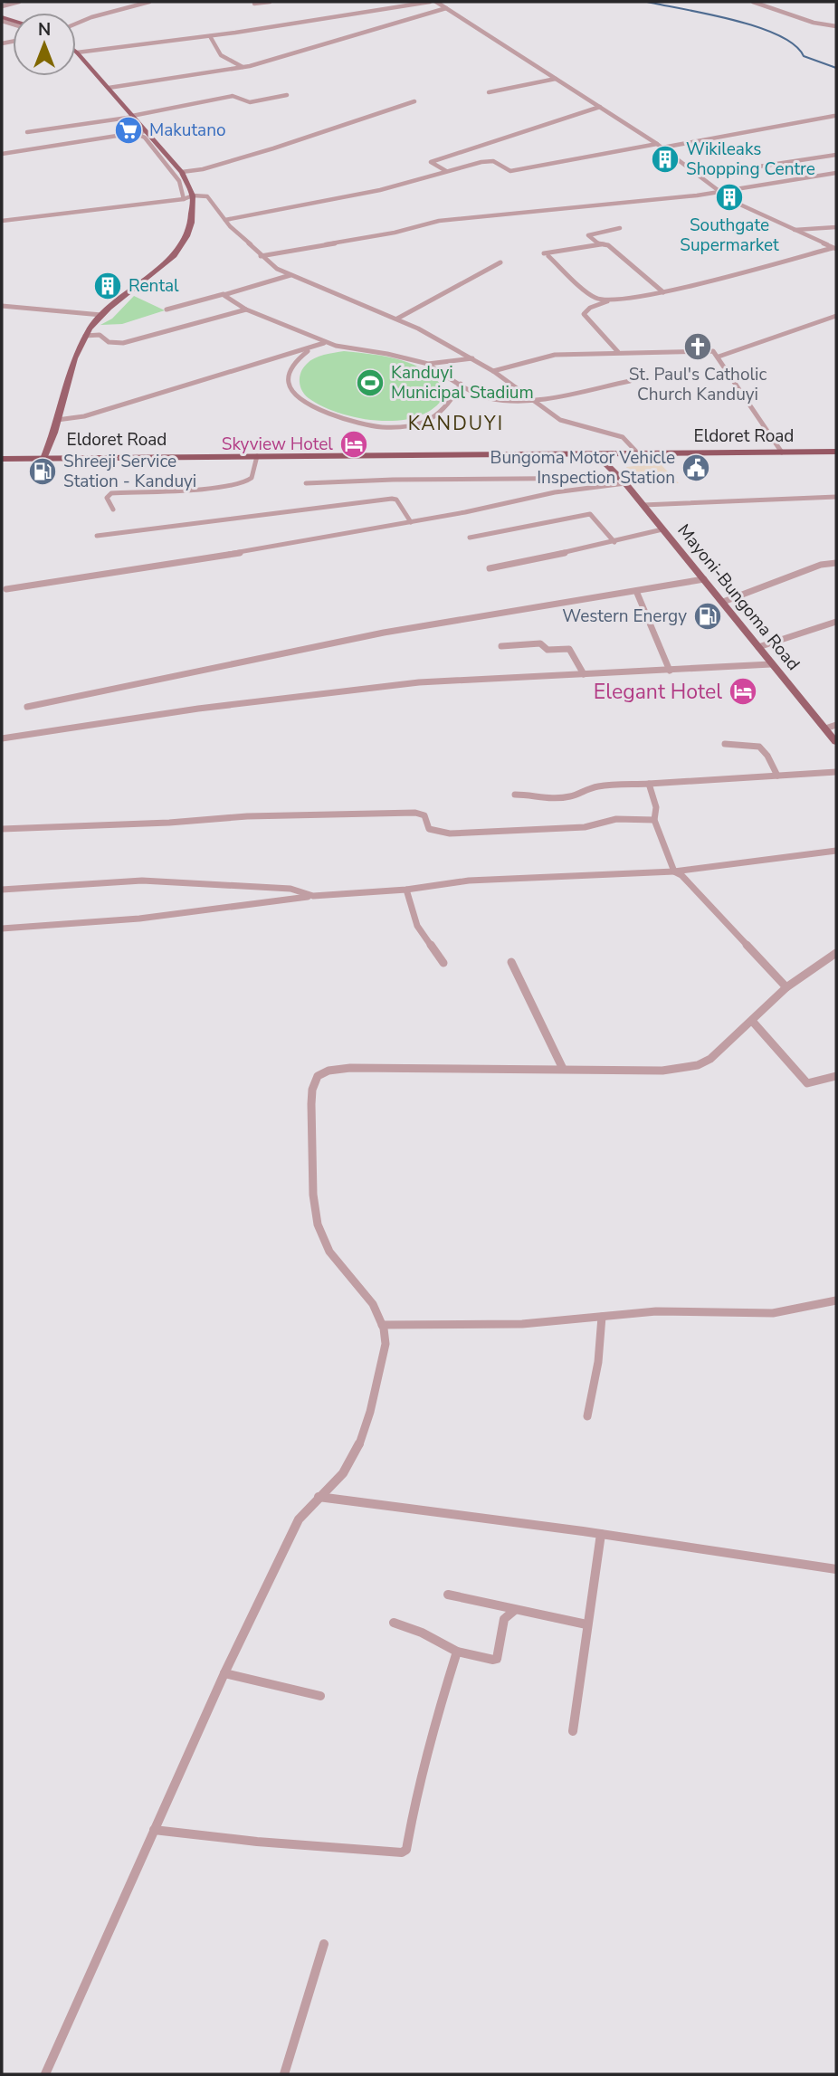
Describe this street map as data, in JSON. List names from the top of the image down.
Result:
{
  "streets": {
    "highway": ["Eldoret Road"],
    "main road": ["Mayoni-Bungoma Road"]
  },
  "districts": ["KANDUYI"],
  "places": {
    "supermarket": ["Makutano"],
    "building": ["Wikileaks Shopping Centre", "Southgate Supermarket", "Rental"],
    "church": ["St. Paul's Catholic Church Kanduyi"],
    "sports": ["Kanduyi Municipal Stadium"],
    "hotel": ["Skyview Hotel", "Elegant Hotel"],
    "public building": ["Bungoma Motor Vehicle Inspection Station"],
    "fuel station": ["Shreeji Service Station - Kanduyi", "Western Energy"]
  },
  "north": "top"
}
